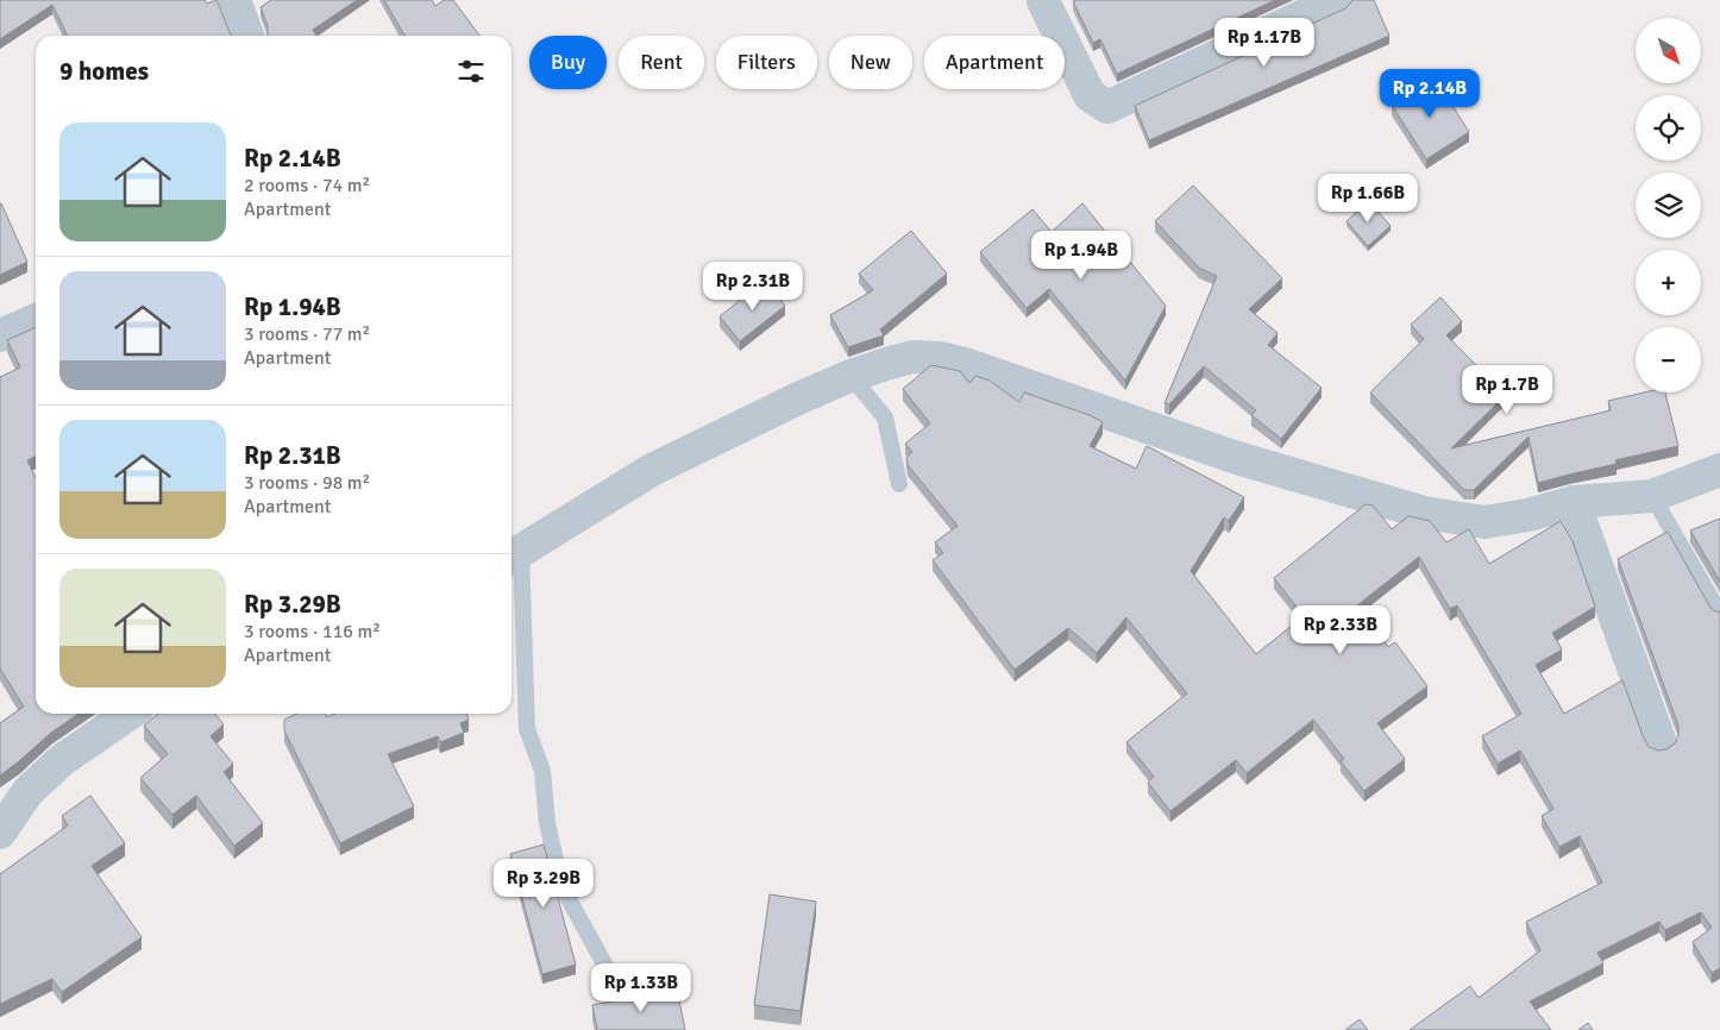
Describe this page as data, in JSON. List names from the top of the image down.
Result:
{
  "north": "bottom right",
  "page": {
    "map_buttons": ["+", "−"],
    "price": [
      "Rp 1.17B",
      "Rp 2.14B",
      "Rp 1.66B",
      "Rp 1.94B",
      "Rp 2.31B",
      "Rp 1.7B",
      "Rp 2.33B",
      "Rp 3.29B",
      "Rp 1.33B"
    ],
    "chip": [
      "Buy",
      "Rent",
      "Filters",
      "New",
      "Apartment"
    ],
    "heading": "9 homes",
    "list": [
      {
        "name": "Rp 2.14B",
        "note": "2 rooms · 74 m² · Apartment"
      },
      {
        "name": "Rp 1.94B",
        "note": "3 rooms · 77 m² · Apartment"
      },
      {
        "name": "Rp 2.31B",
        "note": "3 rooms · 98 m² · Apartment"
      },
      {
        "name": "Rp 3.29B",
        "note": "3 rooms · 116 m² · Apartment"
      }
    ]
  }
}
